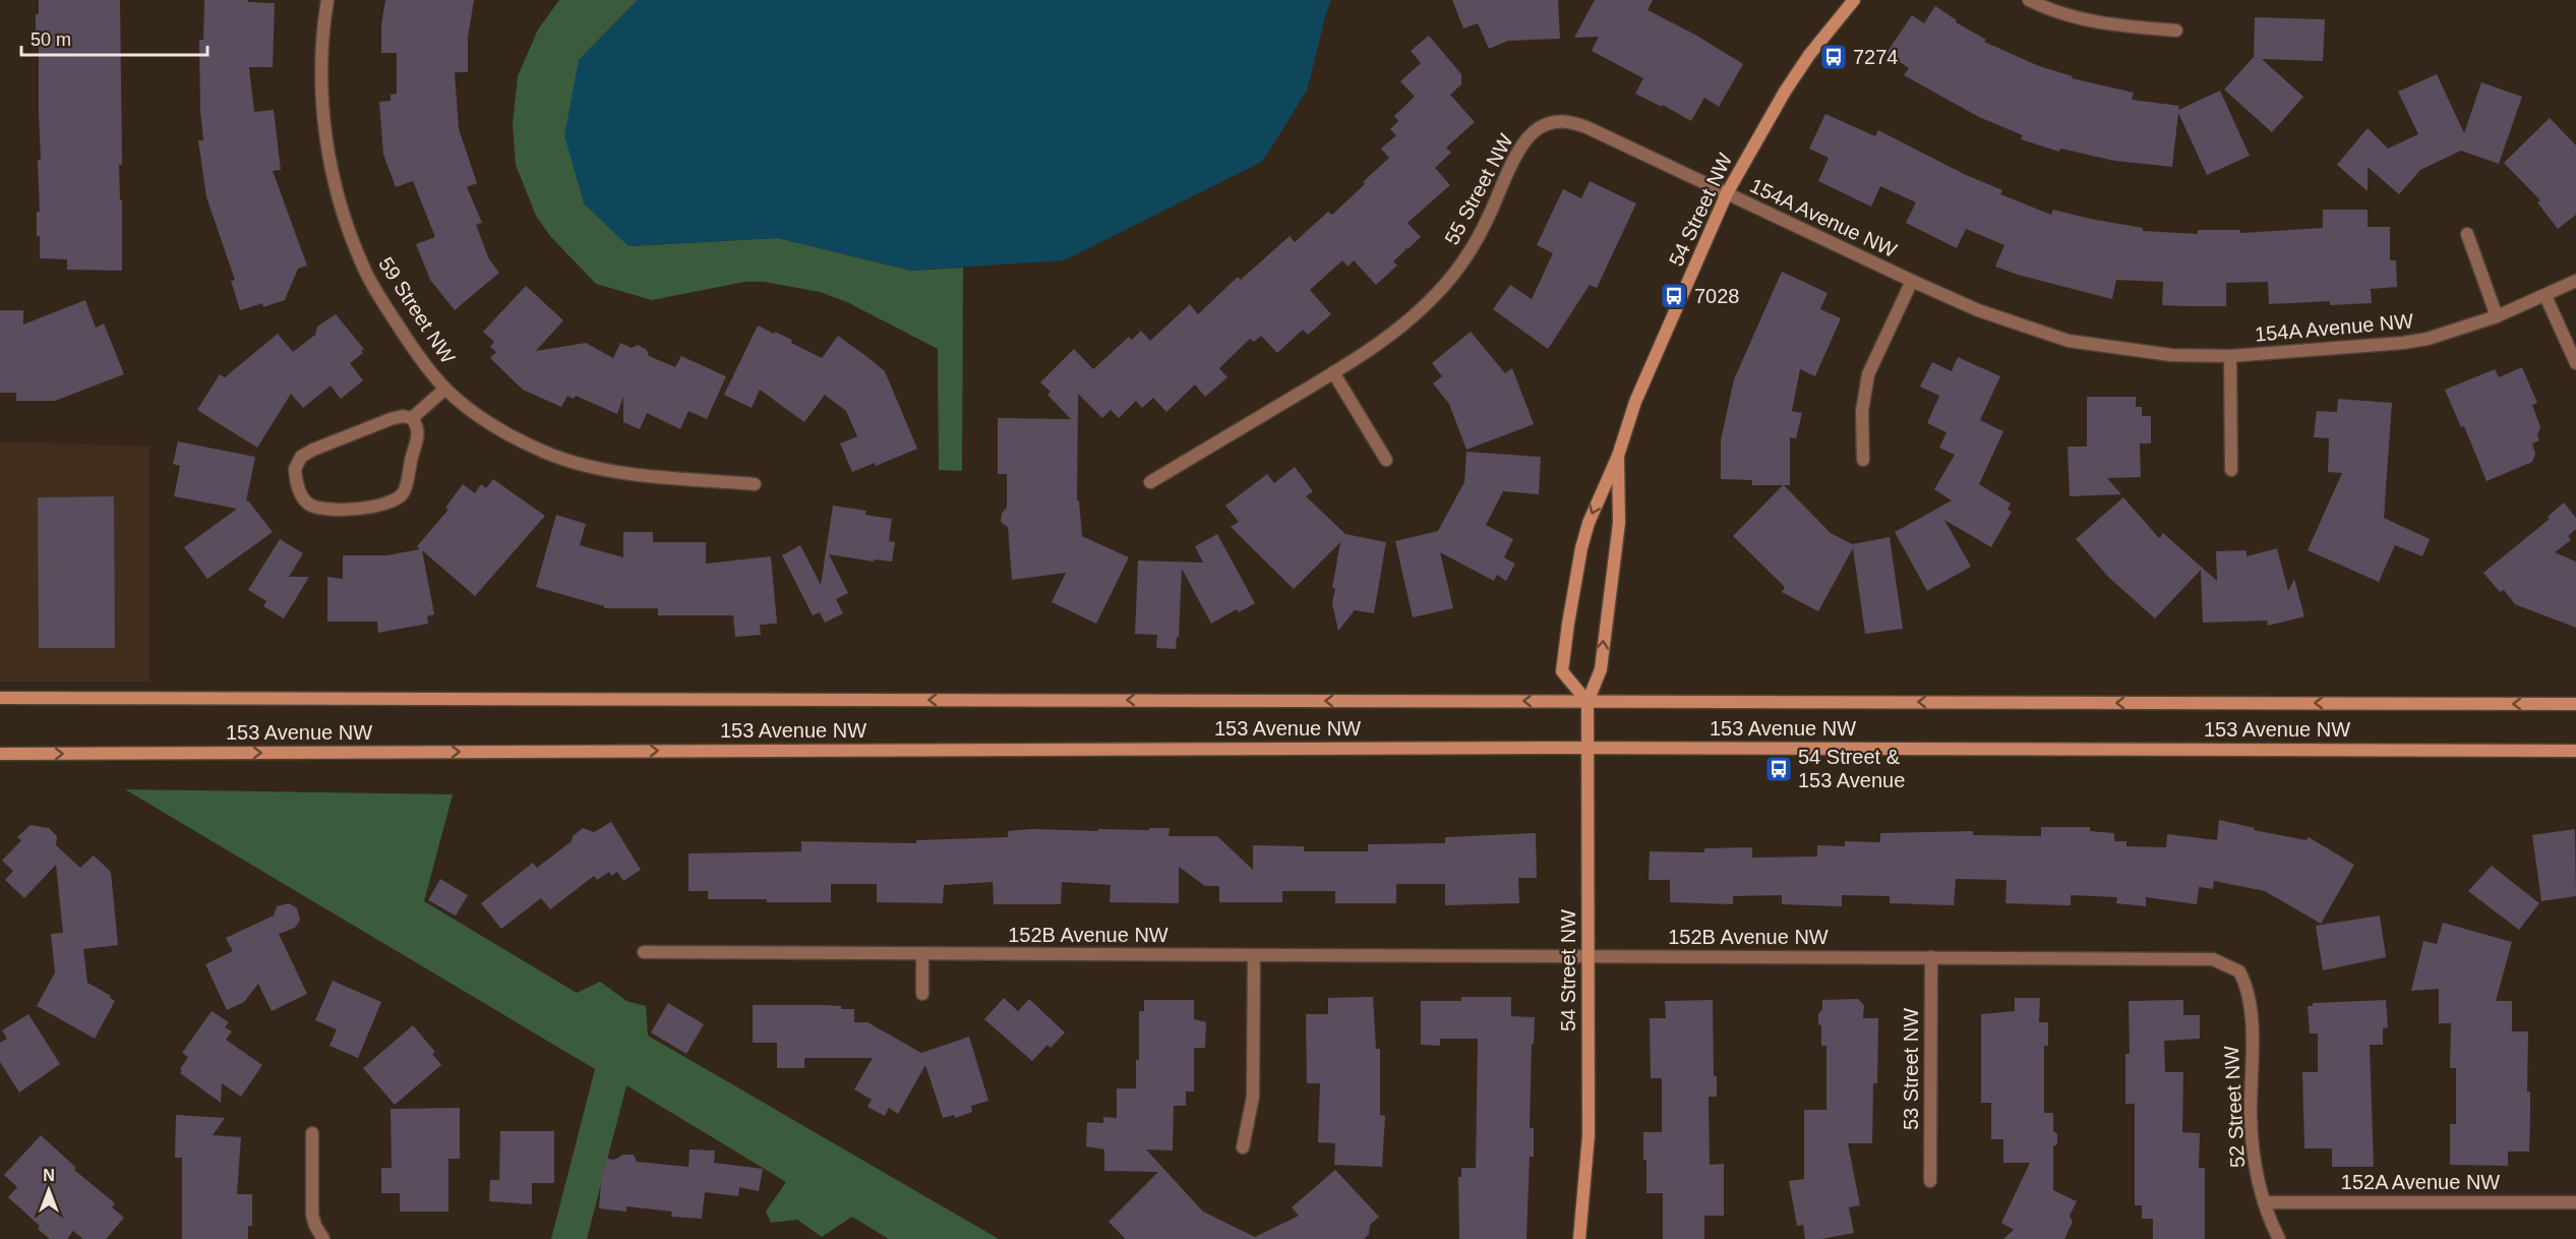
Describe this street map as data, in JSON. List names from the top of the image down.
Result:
{
  "streets": {
    "main road": ["54 Street NW", "153 Avenue NW"],
    "street": [
      "55 Street NW",
      "154A Avenue NW",
      "59 Street NW",
      "152B Avenue NW",
      "53 Street NW",
      "52 Street NW",
      "152A Avenue NW"
    ]
  },
  "crossings": [
    ["55 Street NW", "154A Avenue NW"],
    ["54 Street NW", "154A Avenue NW"],
    ["54 Street NW", "153 Avenue NW"],
    ["54 Street NW", "152B Avenue NW"],
    ["152B Avenue NW", "53 Street NW"],
    ["152B Avenue NW", "52 Street NW"],
    ["52 Street NW", "152A Avenue NW"]
  ],
  "places": {
    "bus stop": ["7274", "7028", "54 Street & 153 Avenue"]
  },
  "scale_bar": "50 m",
  "north": "top"
}
